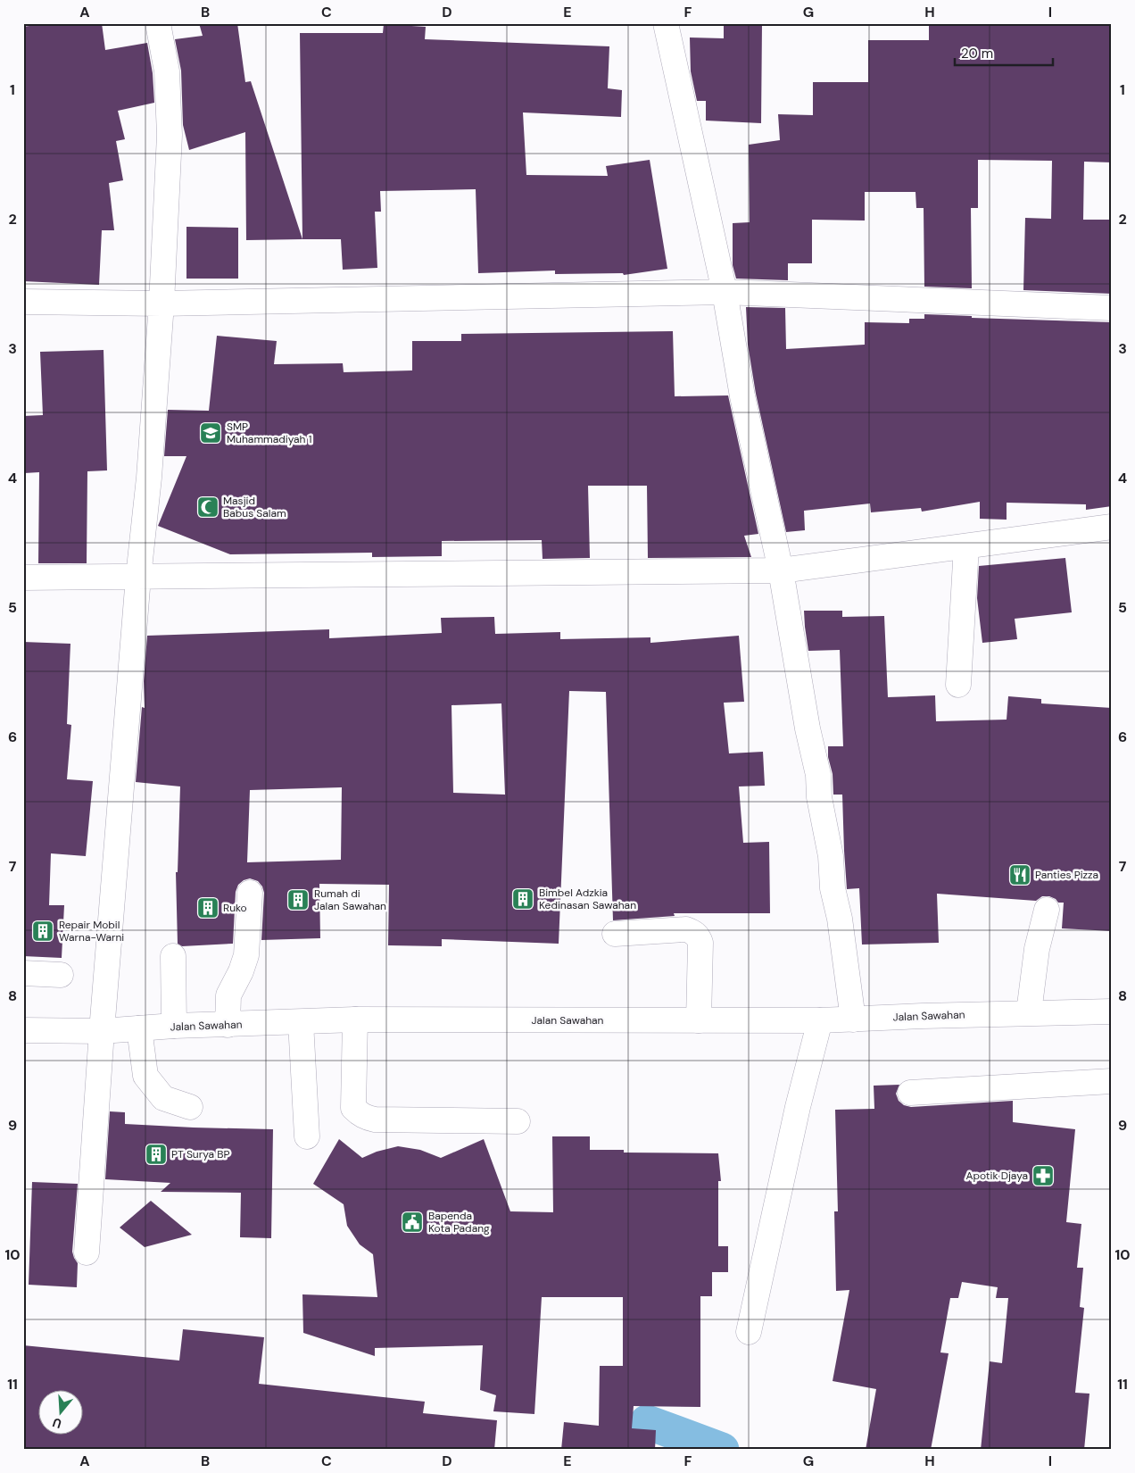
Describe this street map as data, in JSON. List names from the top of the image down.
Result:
{
  "streets": {
    "street": ["Jalan Sawahan"]
  },
  "places": {
    "school or university": ["SMP Muhammadiyah 1"],
    "mosque": ["Masjid Babus Salam"],
    "restaurant": ["Panties Pizza"],
    "building": [
      "Bimbel Adzkia Kedinasan Sawahan",
      "Rumah di Jalan Sawahan",
      "Ruko",
      "Repair Mobil Warna-Warni",
      "PT Surya BP"
    ],
    "pharmacy": ["Apotik Djaya"],
    "public building": ["Bapenda Kota Padang"]
  },
  "scale_bar": "20 m",
  "north": "bottom",
  "grid": {
    "columns": [
      "A",
      "B",
      "C",
      "D",
      "E",
      "F",
      "G",
      "H",
      "I"
    ],
    "rows": [
      "1",
      "2",
      "3",
      "4",
      "5",
      "6",
      "7",
      "8",
      "9",
      "10",
      "11"
    ]
  }
}
